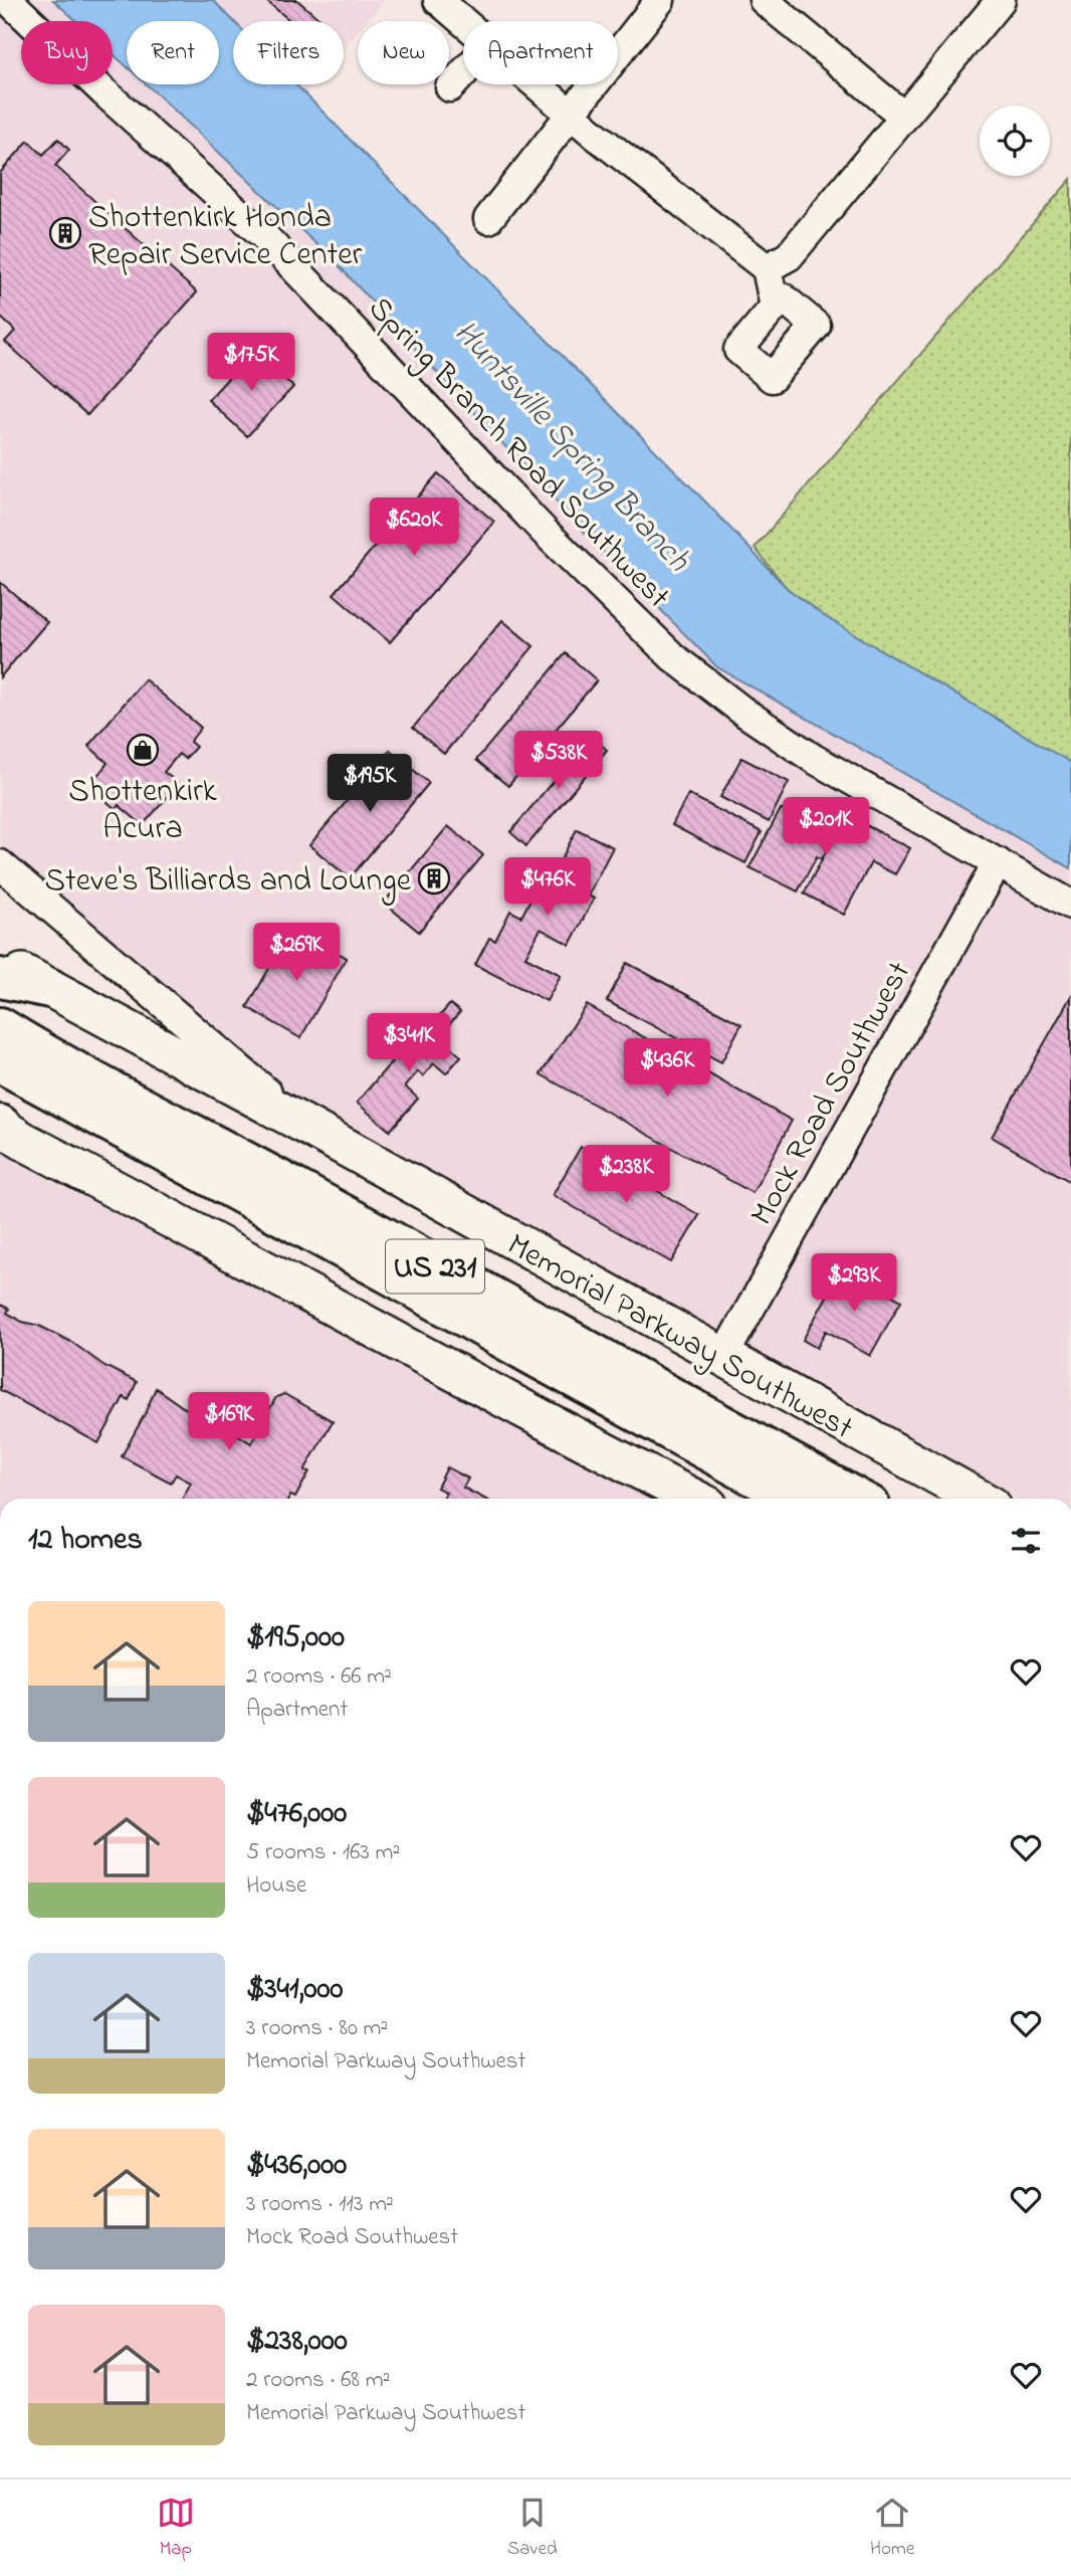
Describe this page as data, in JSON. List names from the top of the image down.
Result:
{
  "streets": {
    "highway": ["US 231", "Memorial Parkway Southwest"],
    "street": ["Spring Branch Road Southwest", "Mock Road Southwest"]
  },
  "crossings": [
    ["Spring Branch Road Southwest", "Mock Road Southwest"],
    ["Mock Road Southwest", "Memorial Parkway Southwest"]
  ],
  "water": ["Huntsville Spring Branch"],
  "places": {
    "building": ["Shottenkirk Honda Repair Service Center", "Steve's Billiards and Lounge"],
    "shop": ["Shottenkirk Acura"]
  },
  "page": {
    "chip": [
      "Buy",
      "Rent",
      "Filters",
      "New",
      "Apartment"
    ],
    "price": [
      "$175K",
      "$620K",
      "$538K",
      "$195K",
      "$201K",
      "$476K",
      "$269K",
      "$341K",
      "$436K",
      "$238K",
      "$293K",
      "$169K"
    ],
    "heading": "12 homes",
    "list": [
      {
        "name": "$195,000",
        "note": "2 rooms · 66 m² · Apartment"
      },
      {
        "name": "$476,000",
        "note": "5 rooms · 163 m² · House"
      },
      {
        "name": "$341,000",
        "note": "3 rooms · 80 m² · Memorial Parkway Southwest"
      },
      {
        "name": "$436,000",
        "note": "3 rooms · 113 m² · Mock Road Southwest"
      },
      {
        "name": "$238,000",
        "note": "2 rooms · 68 m² · Memorial Parkway Southwest"
      }
    ],
    "tabs": ["Map", "Saved", "Home"]
  }
}
